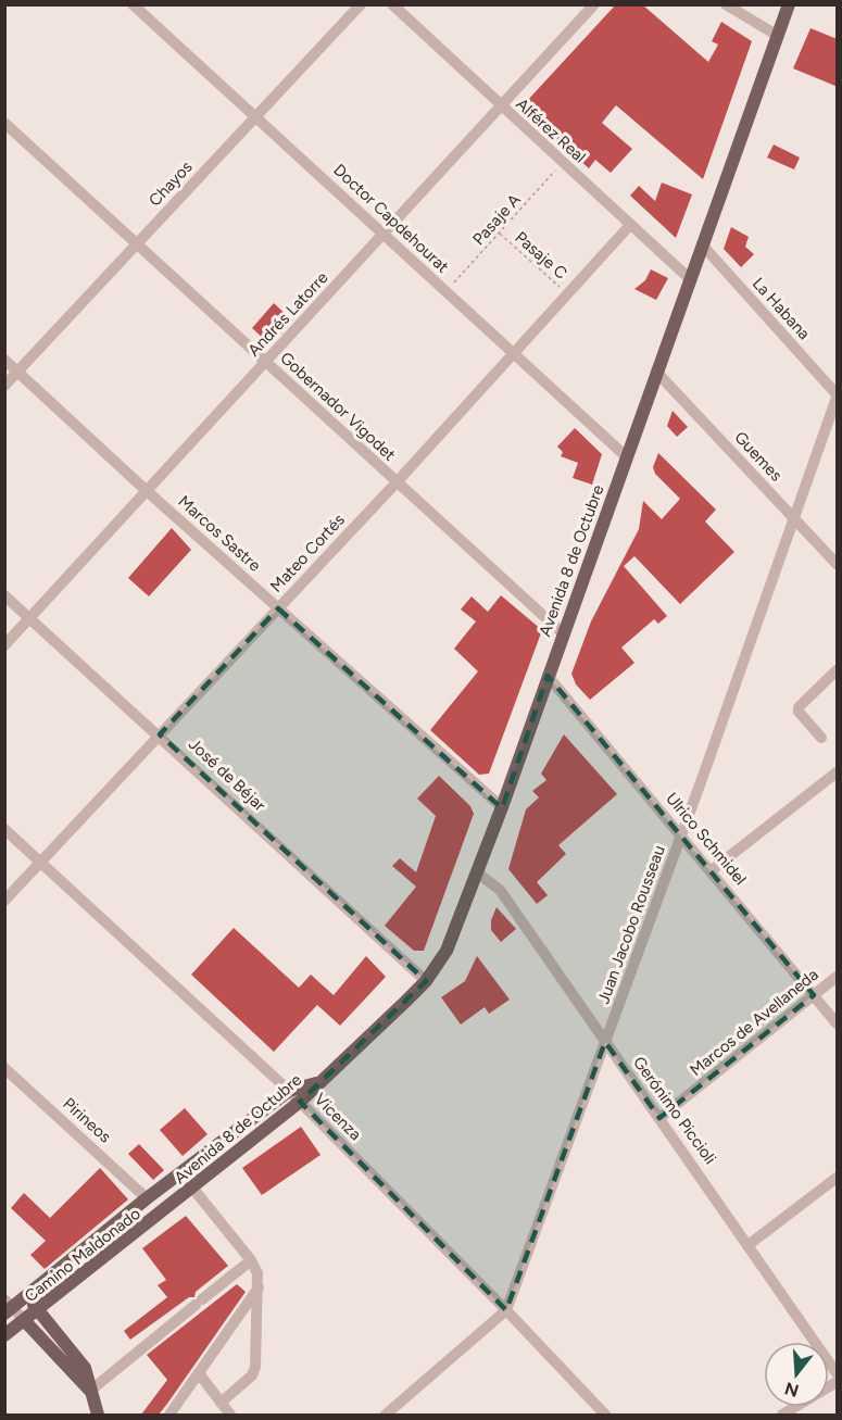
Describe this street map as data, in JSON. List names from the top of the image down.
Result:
{
  "streets": {
    "main road": ["Avenida 8 de Octubre", "Camino Maldonado"],
    "street": [
      "Alférez Real",
      "Chayos",
      "Doctor Capdehourat",
      "La Habana",
      "Andrés Latorre",
      "Gobernador Vigodet",
      "Guemes",
      "Marcos Sastre",
      "Mateo Cortés",
      "José de Béjar",
      "Ulrico Schmidel",
      "Juan Jacobo Rousseau",
      "Marcos de Avellaneda",
      "Gerónimo Piccioli",
      "Vicenza",
      "Pirineos"
    ],
    "path": ["Pasaje A", "Pasaje C"]
  },
  "crossings": [
    ["Alférez Real", "Pasaje A"],
    ["Alférez Real", "Andrés Latorre"],
    ["Alférez Real", "Mateo Cortés"],
    ["Alférez Real", "Avenida 8 de Octubre"],
    ["Chayos", "Doctor Capdehourat"],
    ["Chayos", "Gobernador Vigodet"],
    ["Chayos", "Marcos Sastre"],
    ["Doctor Capdehourat", "Pasaje A"],
    ["Doctor Capdehourat", "Andrés Latorre"],
    ["Doctor Capdehourat", "Mateo Cortés"],
    ["Doctor Capdehourat", "Avenida 8 de Octubre"],
    ["Pasaje A", "Pasaje C"],
    ["Pasaje C", "Mateo Cortés"],
    ["La Habana", "Avenida 8 de Octubre"],
    ["La Habana", "Juan Jacobo Rousseau"],
    ["Andrés Latorre", "Gobernador Vigodet"],
    ["Andrés Latorre", "Marcos Sastre"],
    ["Andrés Latorre", "José de Béjar"],
    ["Gobernador Vigodet", "Mateo Cortés"],
    ["Gobernador Vigodet", "Avenida 8 de Octubre"],
    ["Guemes", "Avenida 8 de Octubre"],
    ["Guemes", "Juan Jacobo Rousseau"],
    ["Marcos Sastre", "Mateo Cortés"],
    ["Marcos Sastre", "Avenida 8 de Octubre"],
    ["Mateo Cortés", "José de Béjar"],
    ["Mateo Cortés", "Vicenza"],
    ["Avenida 8 de Octubre", "José de Béjar"],
    ["Avenida 8 de Octubre", "Ulrico Schmidel"],
    ["Avenida 8 de Octubre", "Gerónimo Piccioli"],
    ["Avenida 8 de Octubre", "Vicenza"],
    ["Avenida 8 de Octubre", "Pirineos"],
    ["Avenida 8 de Octubre", "Camino Maldonado"],
    ["Ulrico Schmidel", "Juan Jacobo Rousseau"],
    ["Ulrico Schmidel", "Marcos de Avellaneda"],
    ["Juan Jacobo Rousseau", "Gerónimo Piccioli"],
    ["Juan Jacobo Rousseau", "Vicenza"],
    ["Marcos de Avellaneda", "Gerónimo Piccioli"],
    ["Pirineos", "Camino Maldonado"]
  ],
  "north": "bottom"
}
